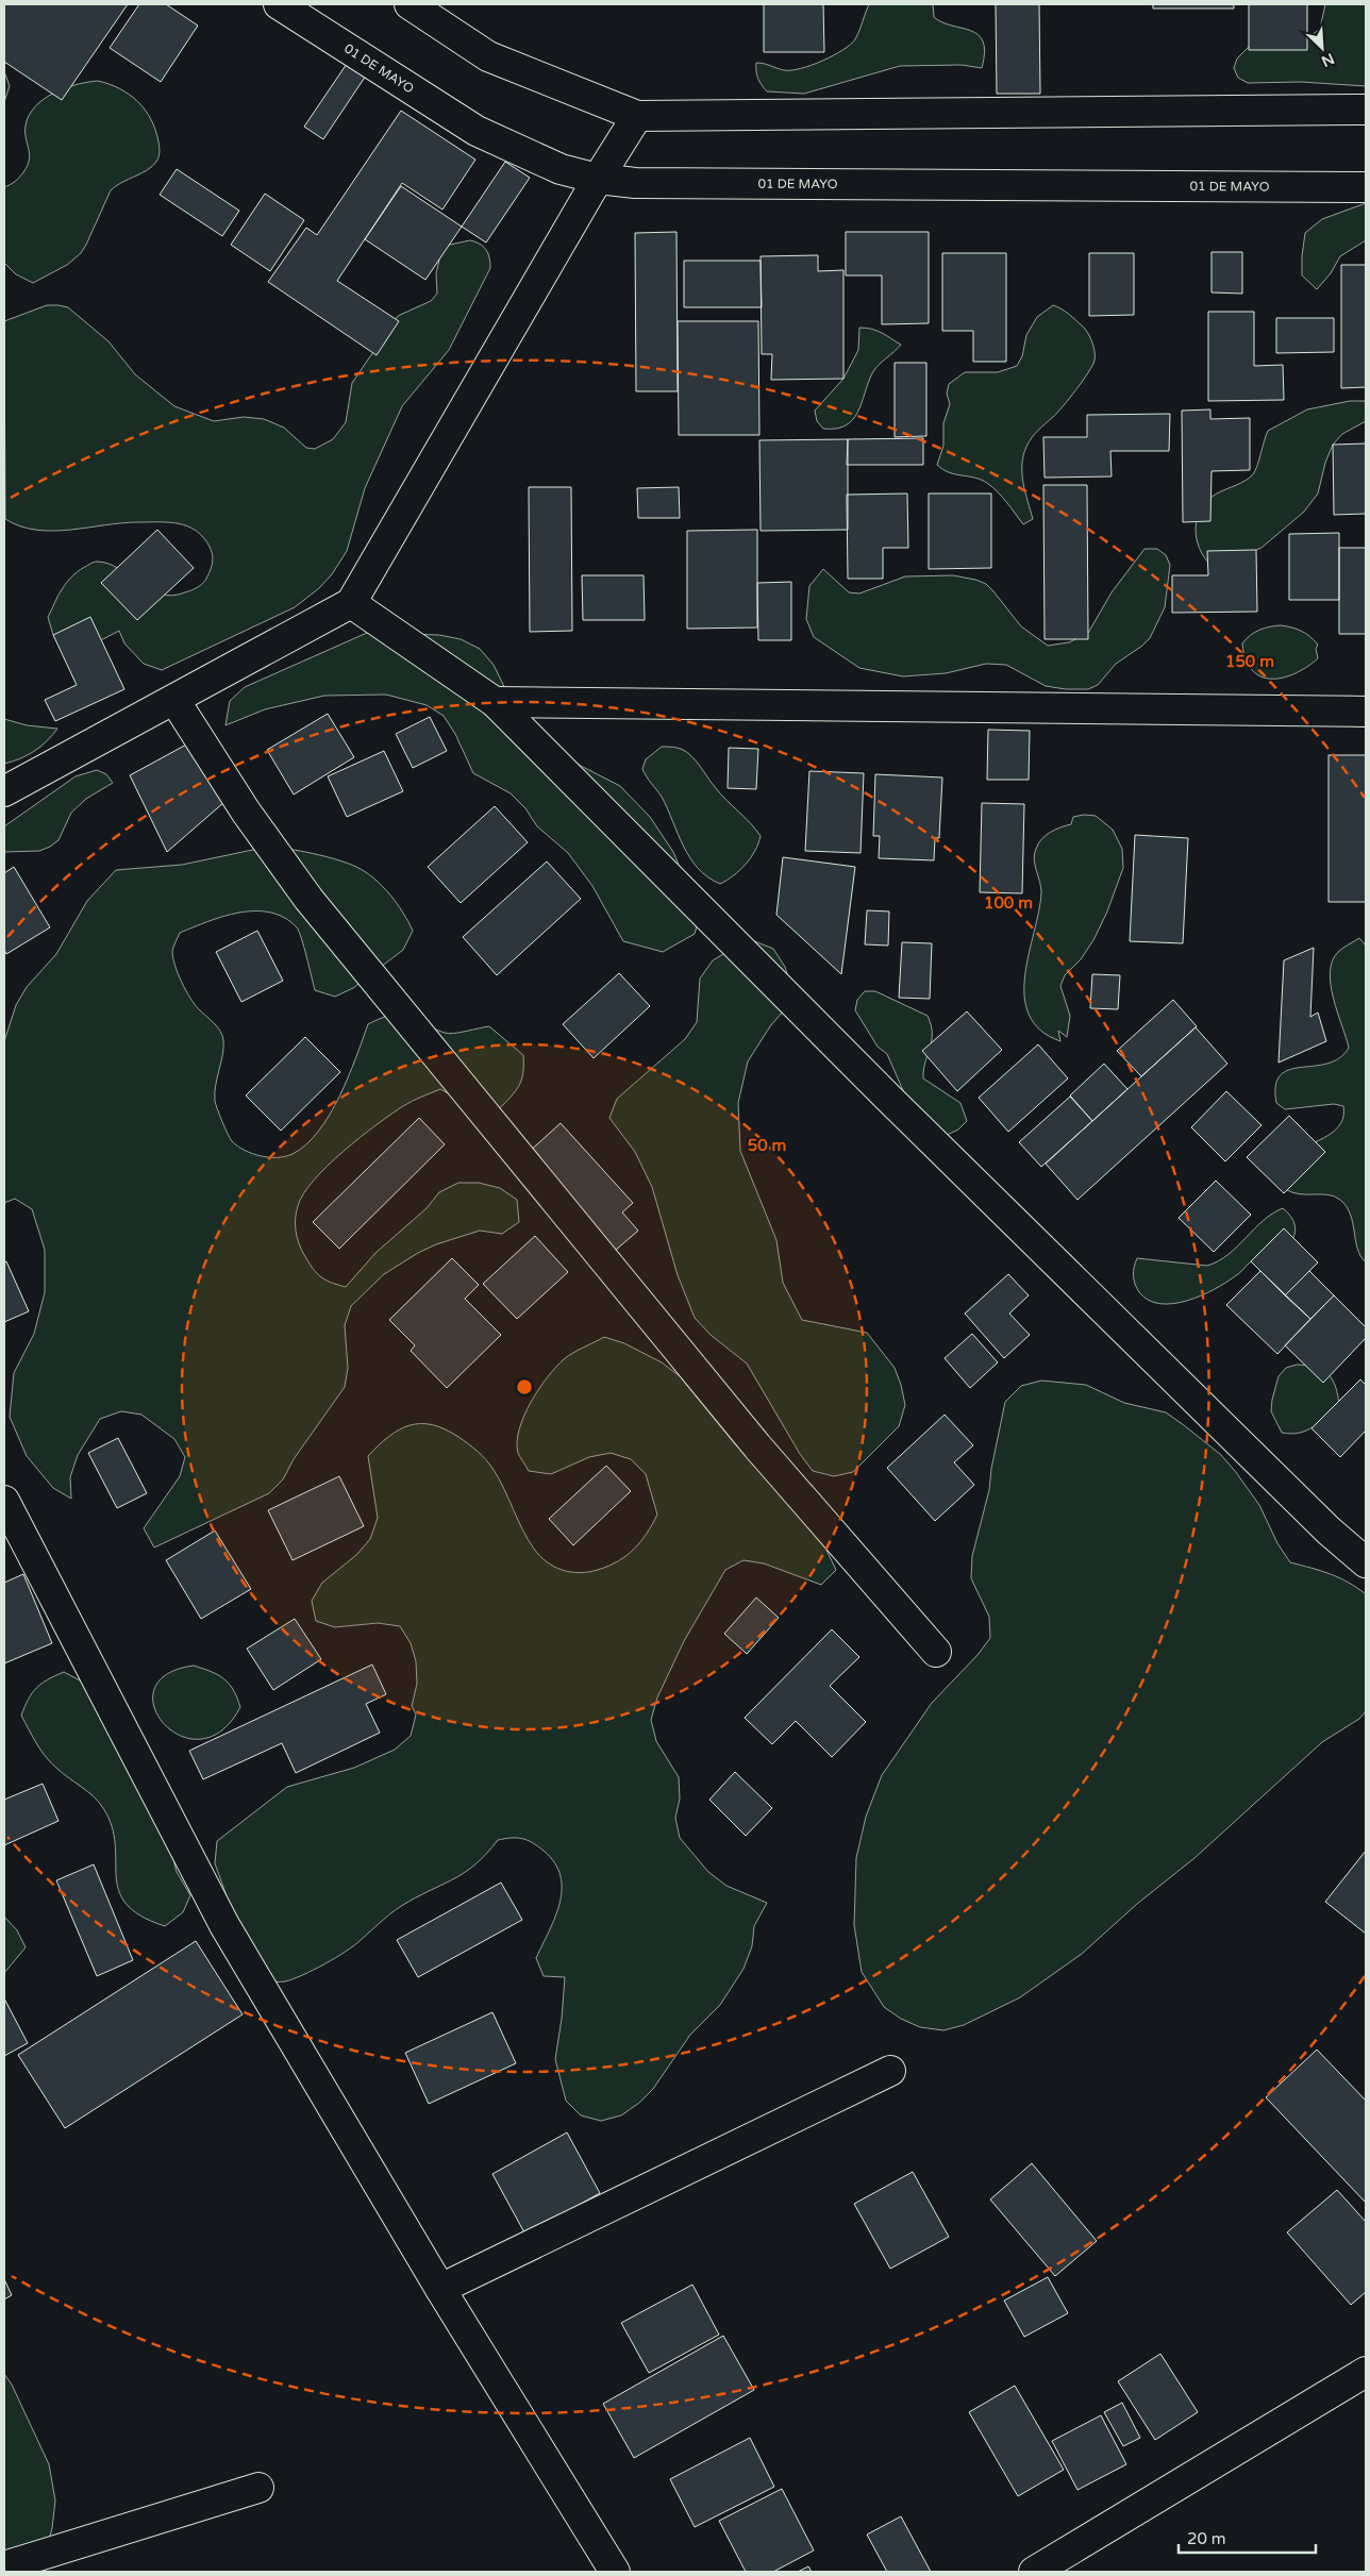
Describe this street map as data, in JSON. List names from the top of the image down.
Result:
{
  "streets": {
    "street": ["01 DE MAYO"]
  },
  "scale_bar": "20 m",
  "north": "bottom right",
  "rings": ["150 m", "100 m", "50 m"]
}
